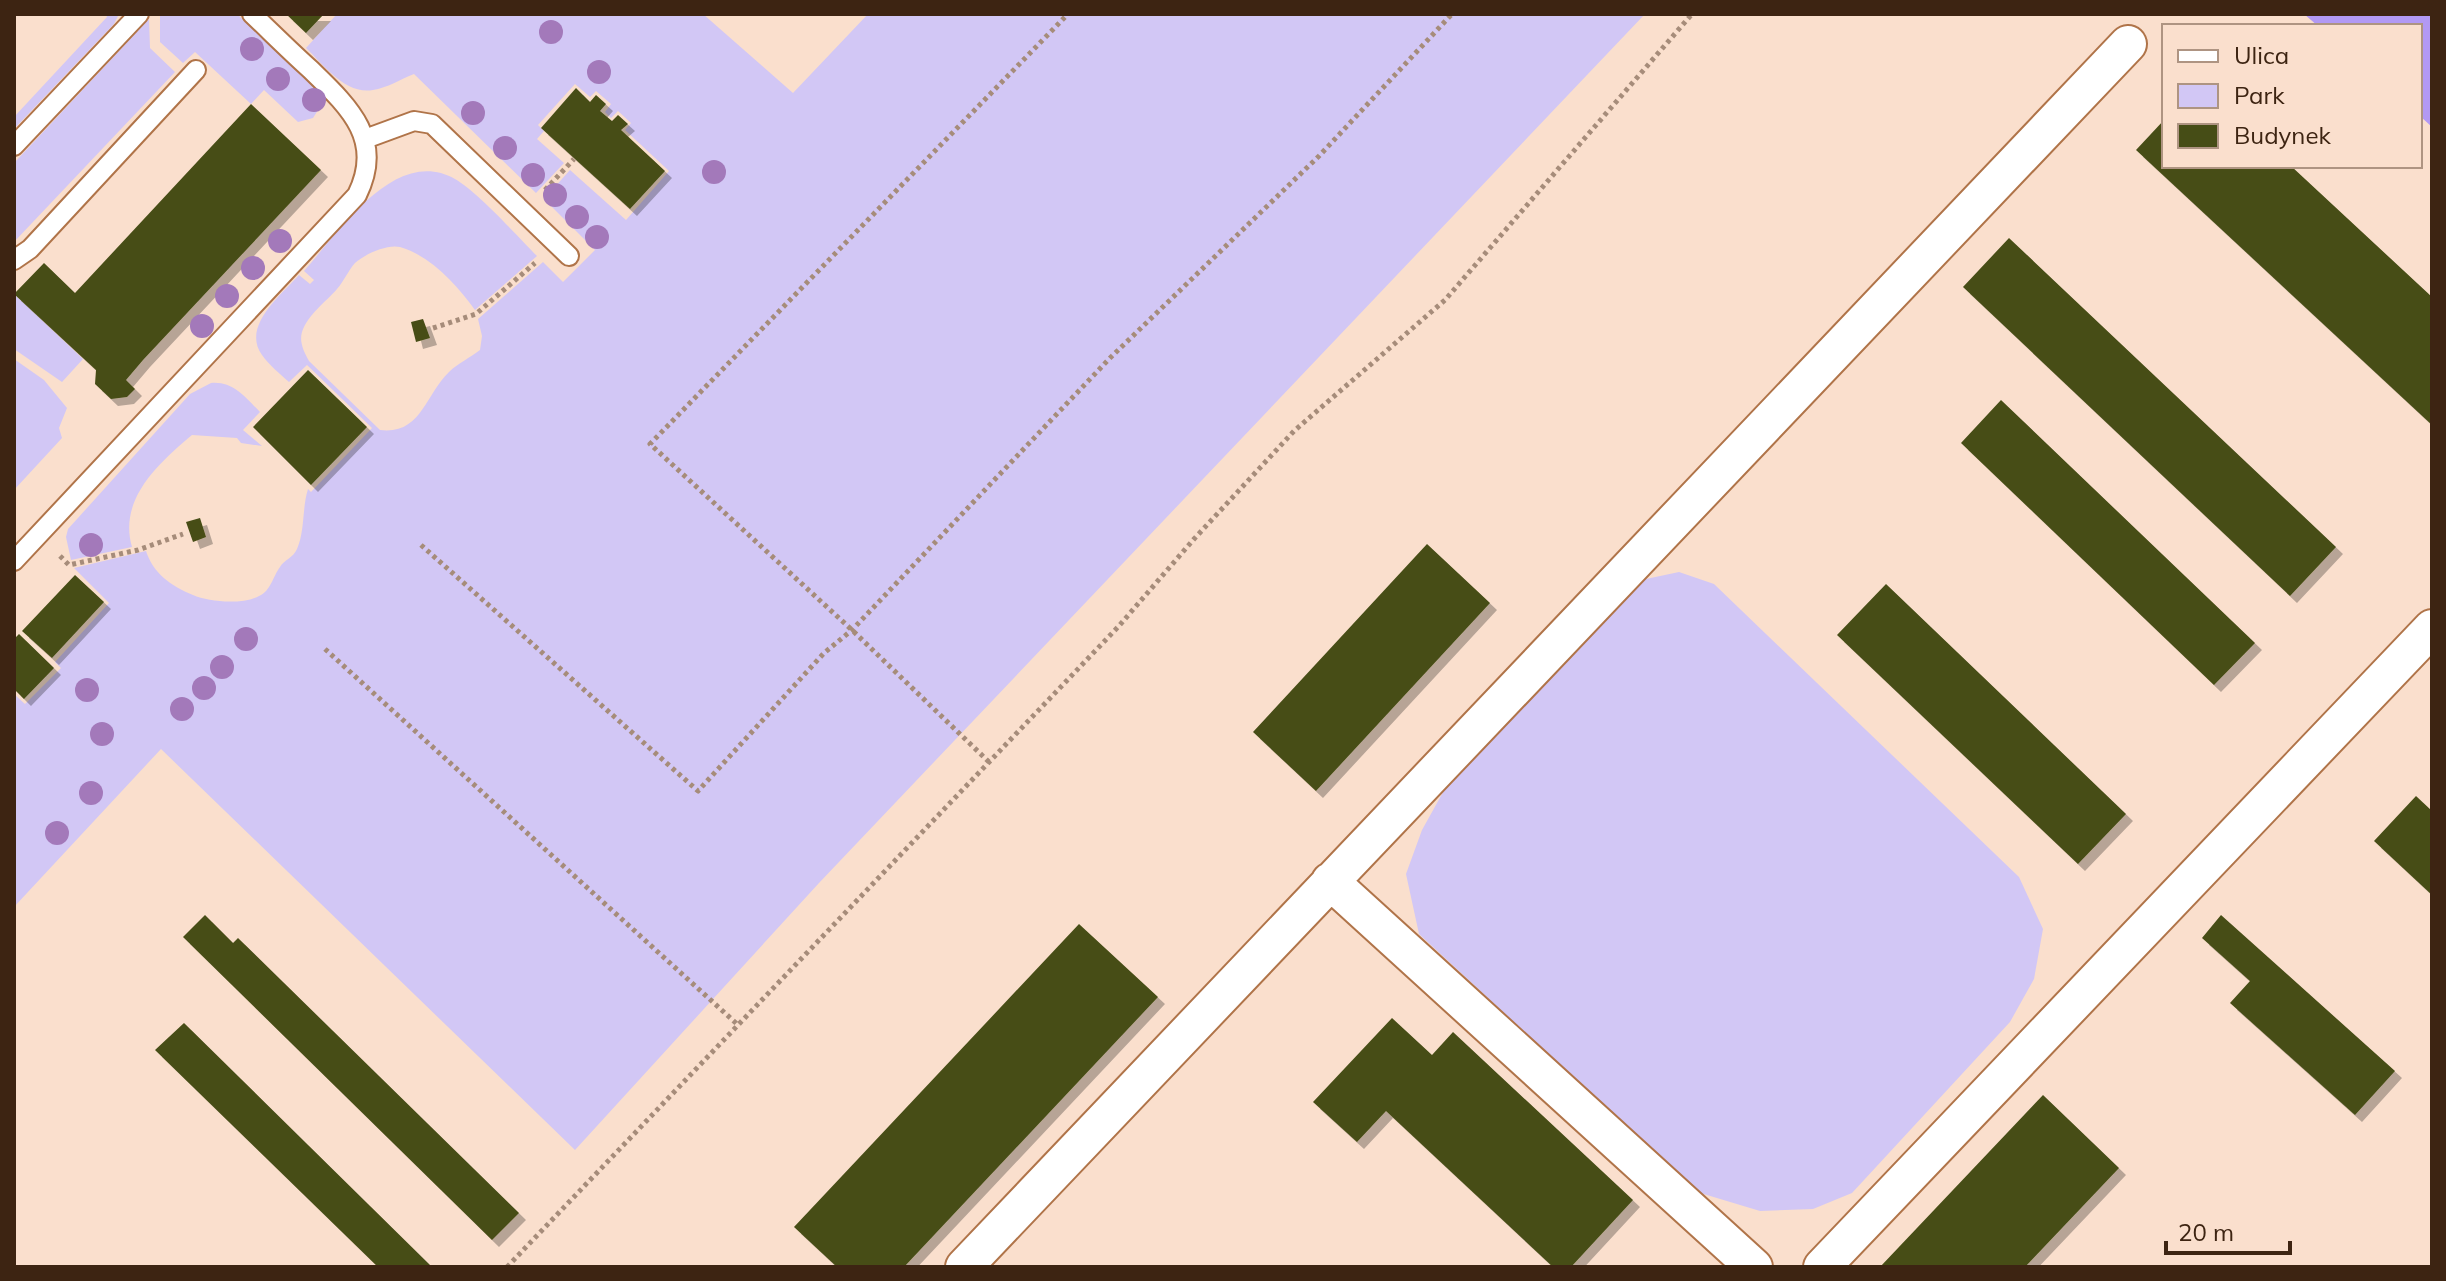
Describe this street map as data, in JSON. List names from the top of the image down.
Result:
{
  "legend": ["Ulica", "Park", "Budynek"],
  "scale_bar": "20 m"
}
